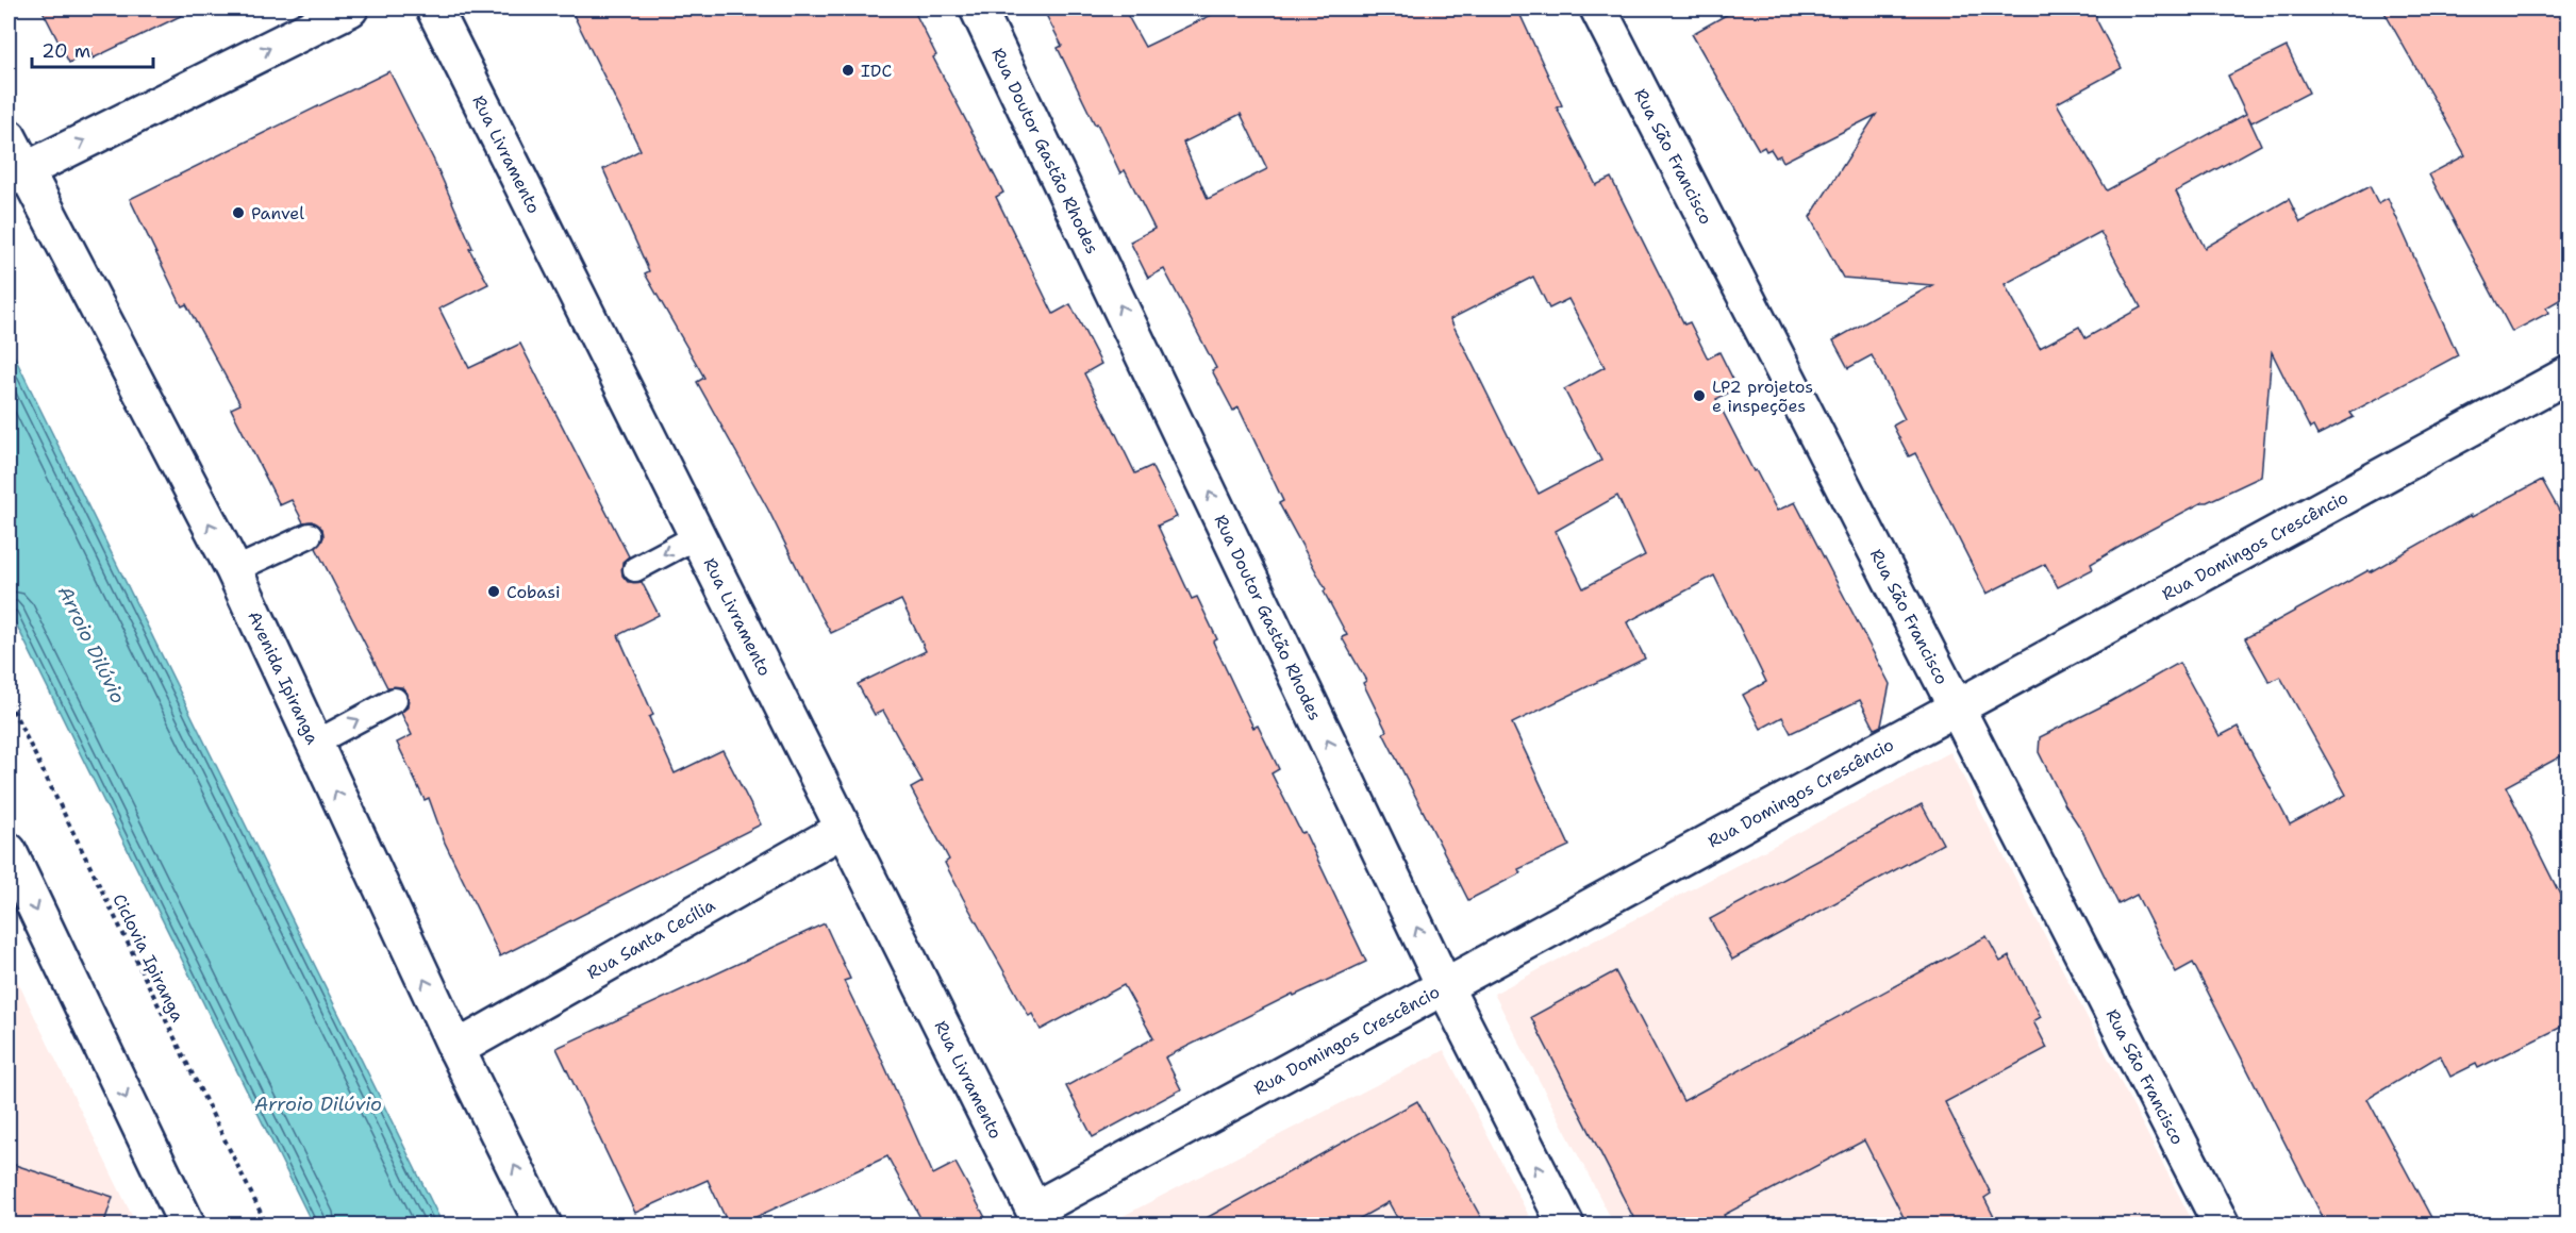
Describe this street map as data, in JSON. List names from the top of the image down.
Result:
{
  "streets": {
    "street": [
      "Rua Doutor Gastão Rhodes",
      "Rua Livramento",
      "Rua São Francisco",
      "Rua Domingos Crescêncio",
      "Avenida Ipiranga",
      "Rua Santa Cecília"
    ],
    "path": ["Ciclovia Ipiranga"]
  },
  "crossings": [
    ["Rua Doutor Gastão Rhodes", "Rua Domingos Crescêncio"],
    ["Rua Livramento", "Rua Domingos Crescêncio"],
    ["Rua Livramento", "Rua Santa Cecília"],
    ["Rua São Francisco", "Rua Domingos Crescêncio"],
    ["Avenida Ipiranga", "Rua Santa Cecília"]
  ],
  "one_way": ["Rua Doutor Gastão Rhodes", "Avenida Ipiranga"],
  "water": ["Arroio Dilúvio"],
  "places": [
    "IDC",
    "Panvel",
    "LP2 projetos e inspeções",
    "Cobasi"
  ],
  "scale_bar": "20 m"
}
